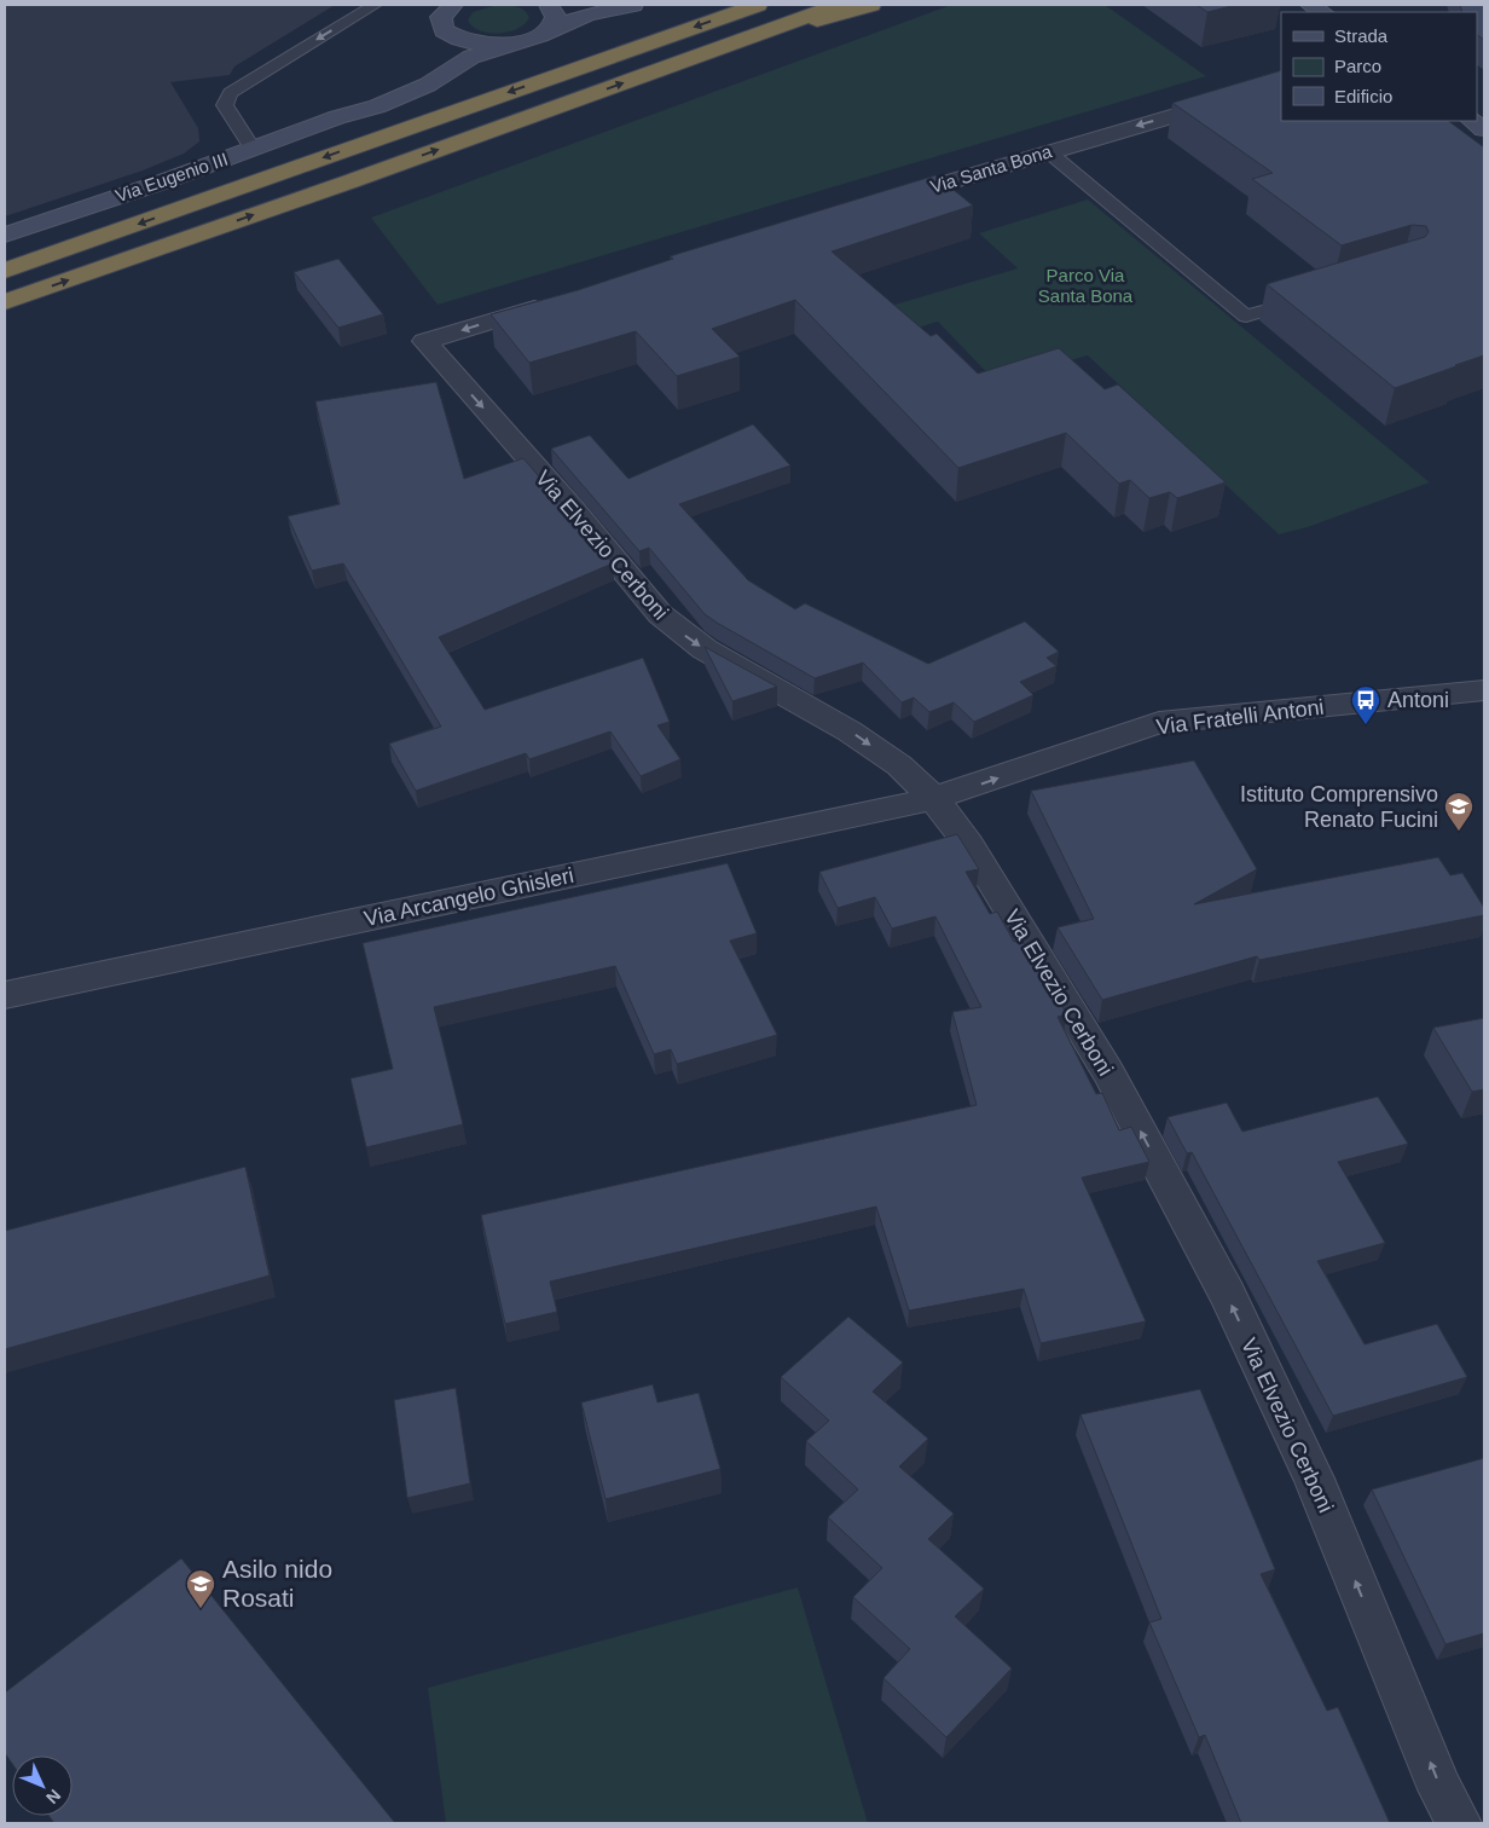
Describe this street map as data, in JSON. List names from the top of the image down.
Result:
{
  "streets": {
    "street": [
      "Via Santa Bona",
      "Via Eugenio III",
      "Via Elvezio Cerboni",
      "Via Fratelli Antoni",
      "Via Arcangelo Ghisleri"
    ]
  },
  "crossings": [
    ["Via Elvezio Cerboni", "Via Fratelli Antoni"],
    ["Via Elvezio Cerboni", "Via Arcangelo Ghisleri"],
    ["Via Fratelli Antoni", "Via Arcangelo Ghisleri"]
  ],
  "one_way": ["Via Santa Bona", "Via Fratelli Antoni"],
  "parks": ["Parco Via Santa Bona"],
  "places": {
    "bus stop": ["Antoni"],
    "school or university": ["Istituto Comprensivo Renato Fucini", "Asilo nido Rosati"]
  },
  "legend": ["Strada", "Parco", "Edificio"],
  "north": "bottom right"
}
